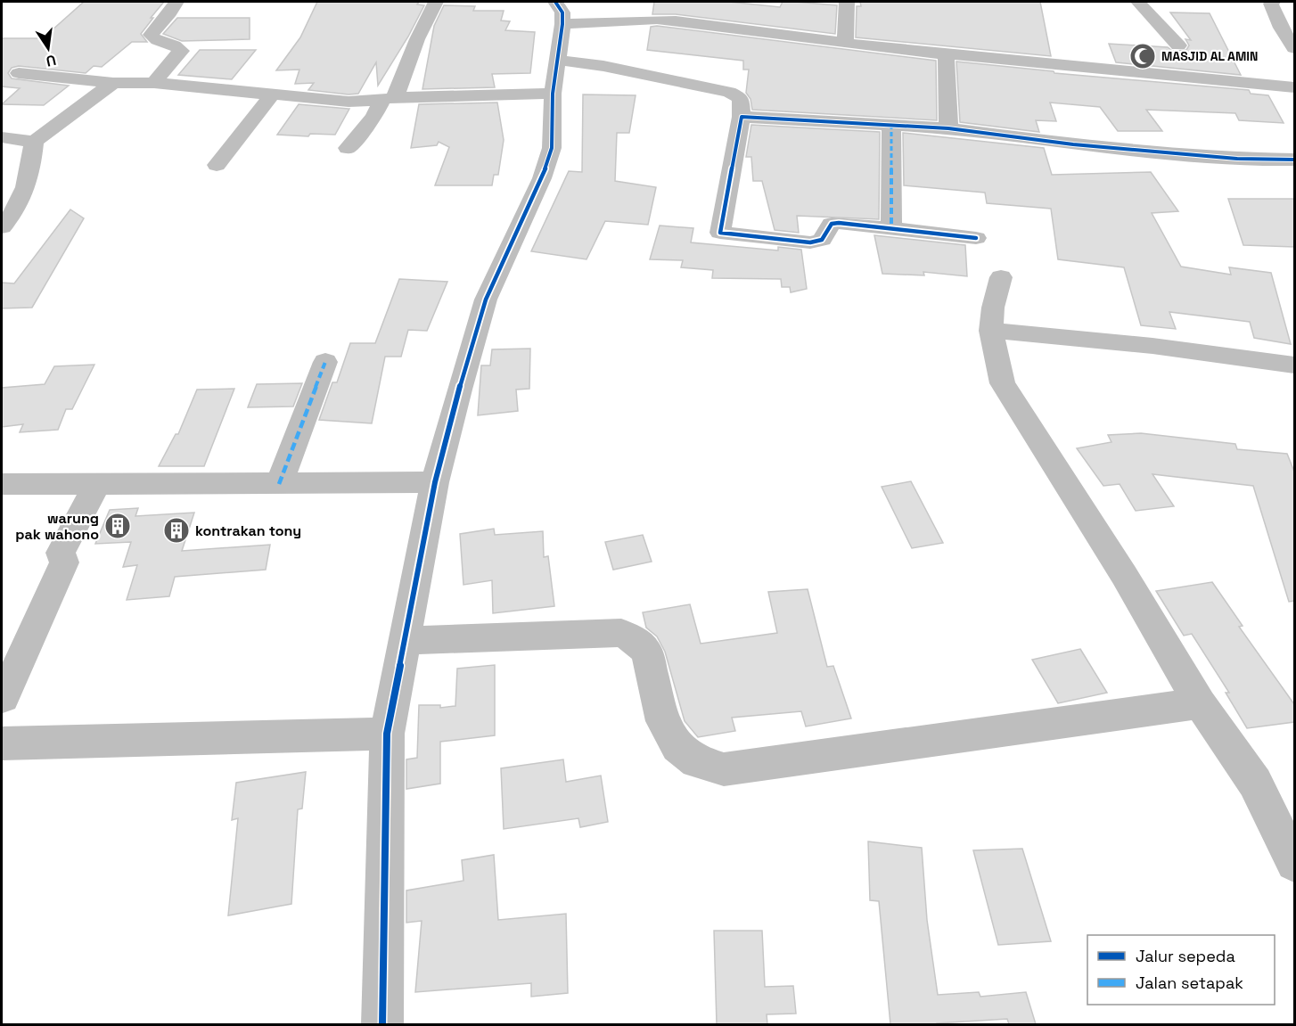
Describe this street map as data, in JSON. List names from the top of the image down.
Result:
{
  "places": {
    "mosque": ["MASJID AL AMIN"],
    "building": ["warung pak wahono", "kontrakan tony"]
  },
  "legend": ["Jalur sepeda", "Jalan setapak"],
  "north": "bottom"
}
